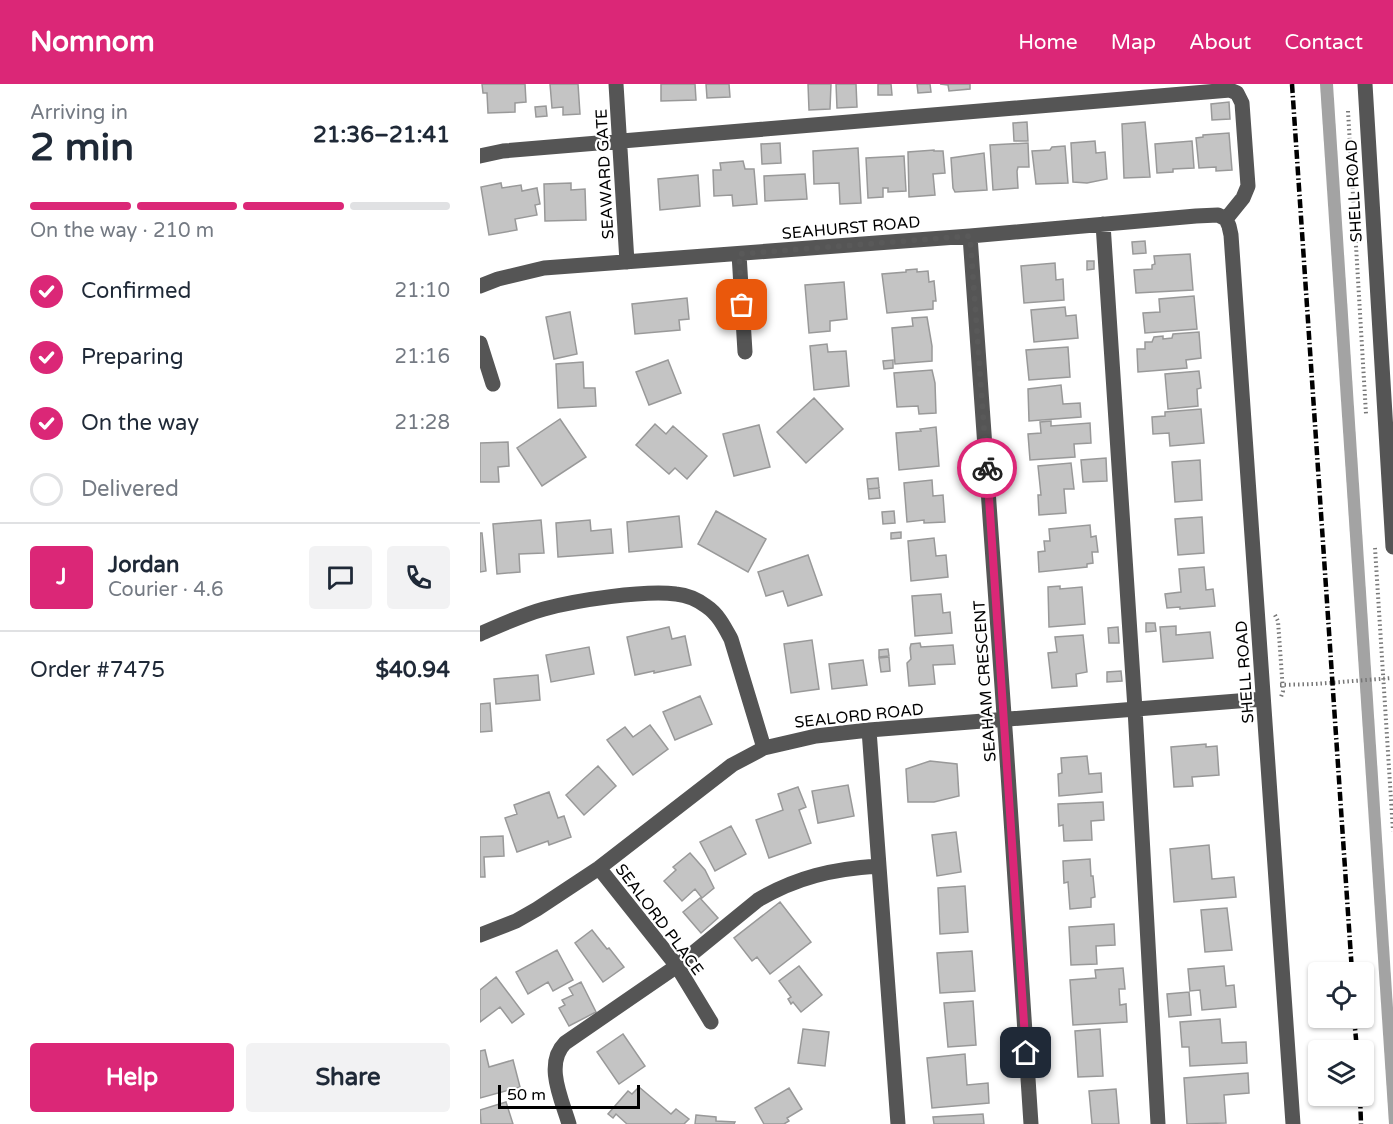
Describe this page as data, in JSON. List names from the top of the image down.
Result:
{
  "streets": {
    "street": [
      "SEAWARD GATE",
      "SHELL ROAD",
      "SEAHURST ROAD",
      "SEAHAM CRESCENT",
      "SEALORD ROAD",
      "SEALORD PLACE"
    ]
  },
  "crossings": [
    ["SEAWARD GATE", "SEAHURST ROAD"],
    ["SHELL ROAD", "SEAHURST ROAD"],
    ["SHELL ROAD", "SEALORD ROAD"],
    ["SEAHURST ROAD", "SEAHAM CRESCENT"],
    ["SEAHAM CRESCENT", "SEALORD ROAD"],
    ["SEALORD ROAD", "SEALORD PLACE"]
  ],
  "scale_bar": "50 m",
  "page": {
    "header": "Nomnom",
    "nav": [
      "Home",
      "Map",
      "About",
      "Contact"
    ],
    "heading": ["2 min", "Arriving in", "21:36–21:41"],
    "panel": [
      "Jordan",
      "Courier · 4.6",
      "Order #7475",
      "$40.94"
    ],
    "bar": "On the way · 210 m",
    "list": [
      ["Confirmed", "21:10"],
      ["Preparing", "21:16"],
      ["On the way", "21:28"],
      "Delivered"
    ],
    "round": "J",
    "buttons": ["Help", "Share"],
    "scale": "50 m"
  }
}
